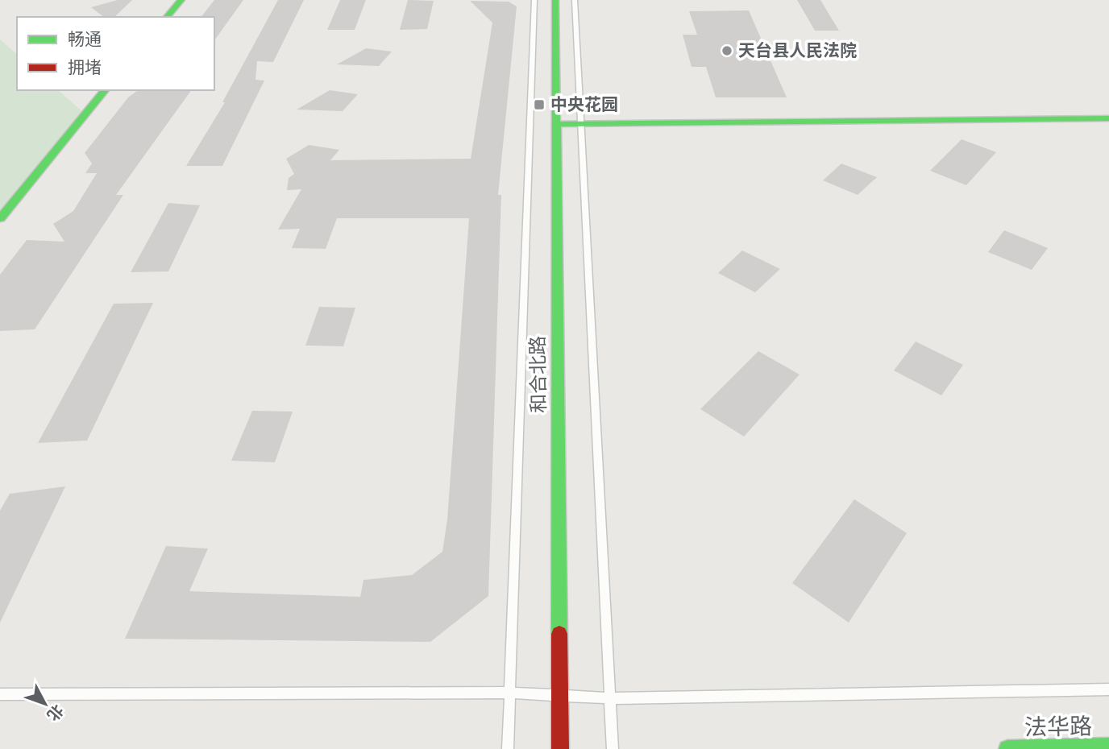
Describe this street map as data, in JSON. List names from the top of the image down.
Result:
{
  "streets": {
    "main road": ["和合北路", "法华路"]
  },
  "places": {
    "other": ["天台县人民法院"],
    "transit": ["中央花园"]
  },
  "legend": ["畅通", "拥堵"],
  "north": "bottom right"
}
